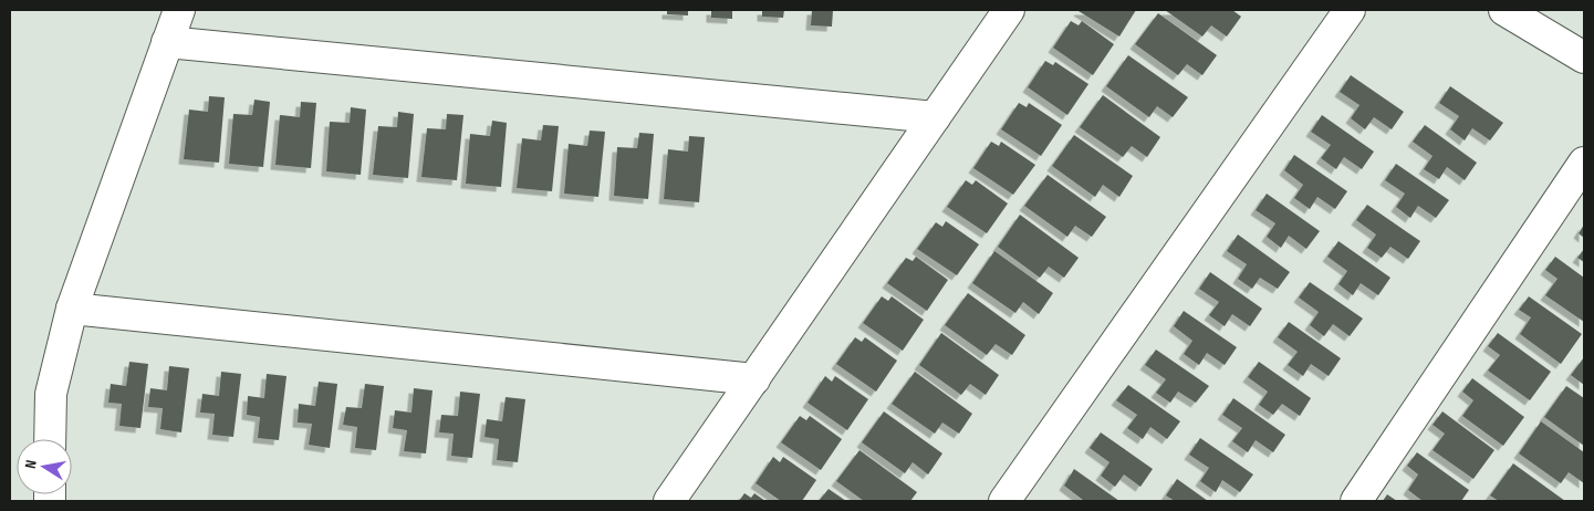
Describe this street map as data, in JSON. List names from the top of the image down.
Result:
{
  "north": "left"
}
